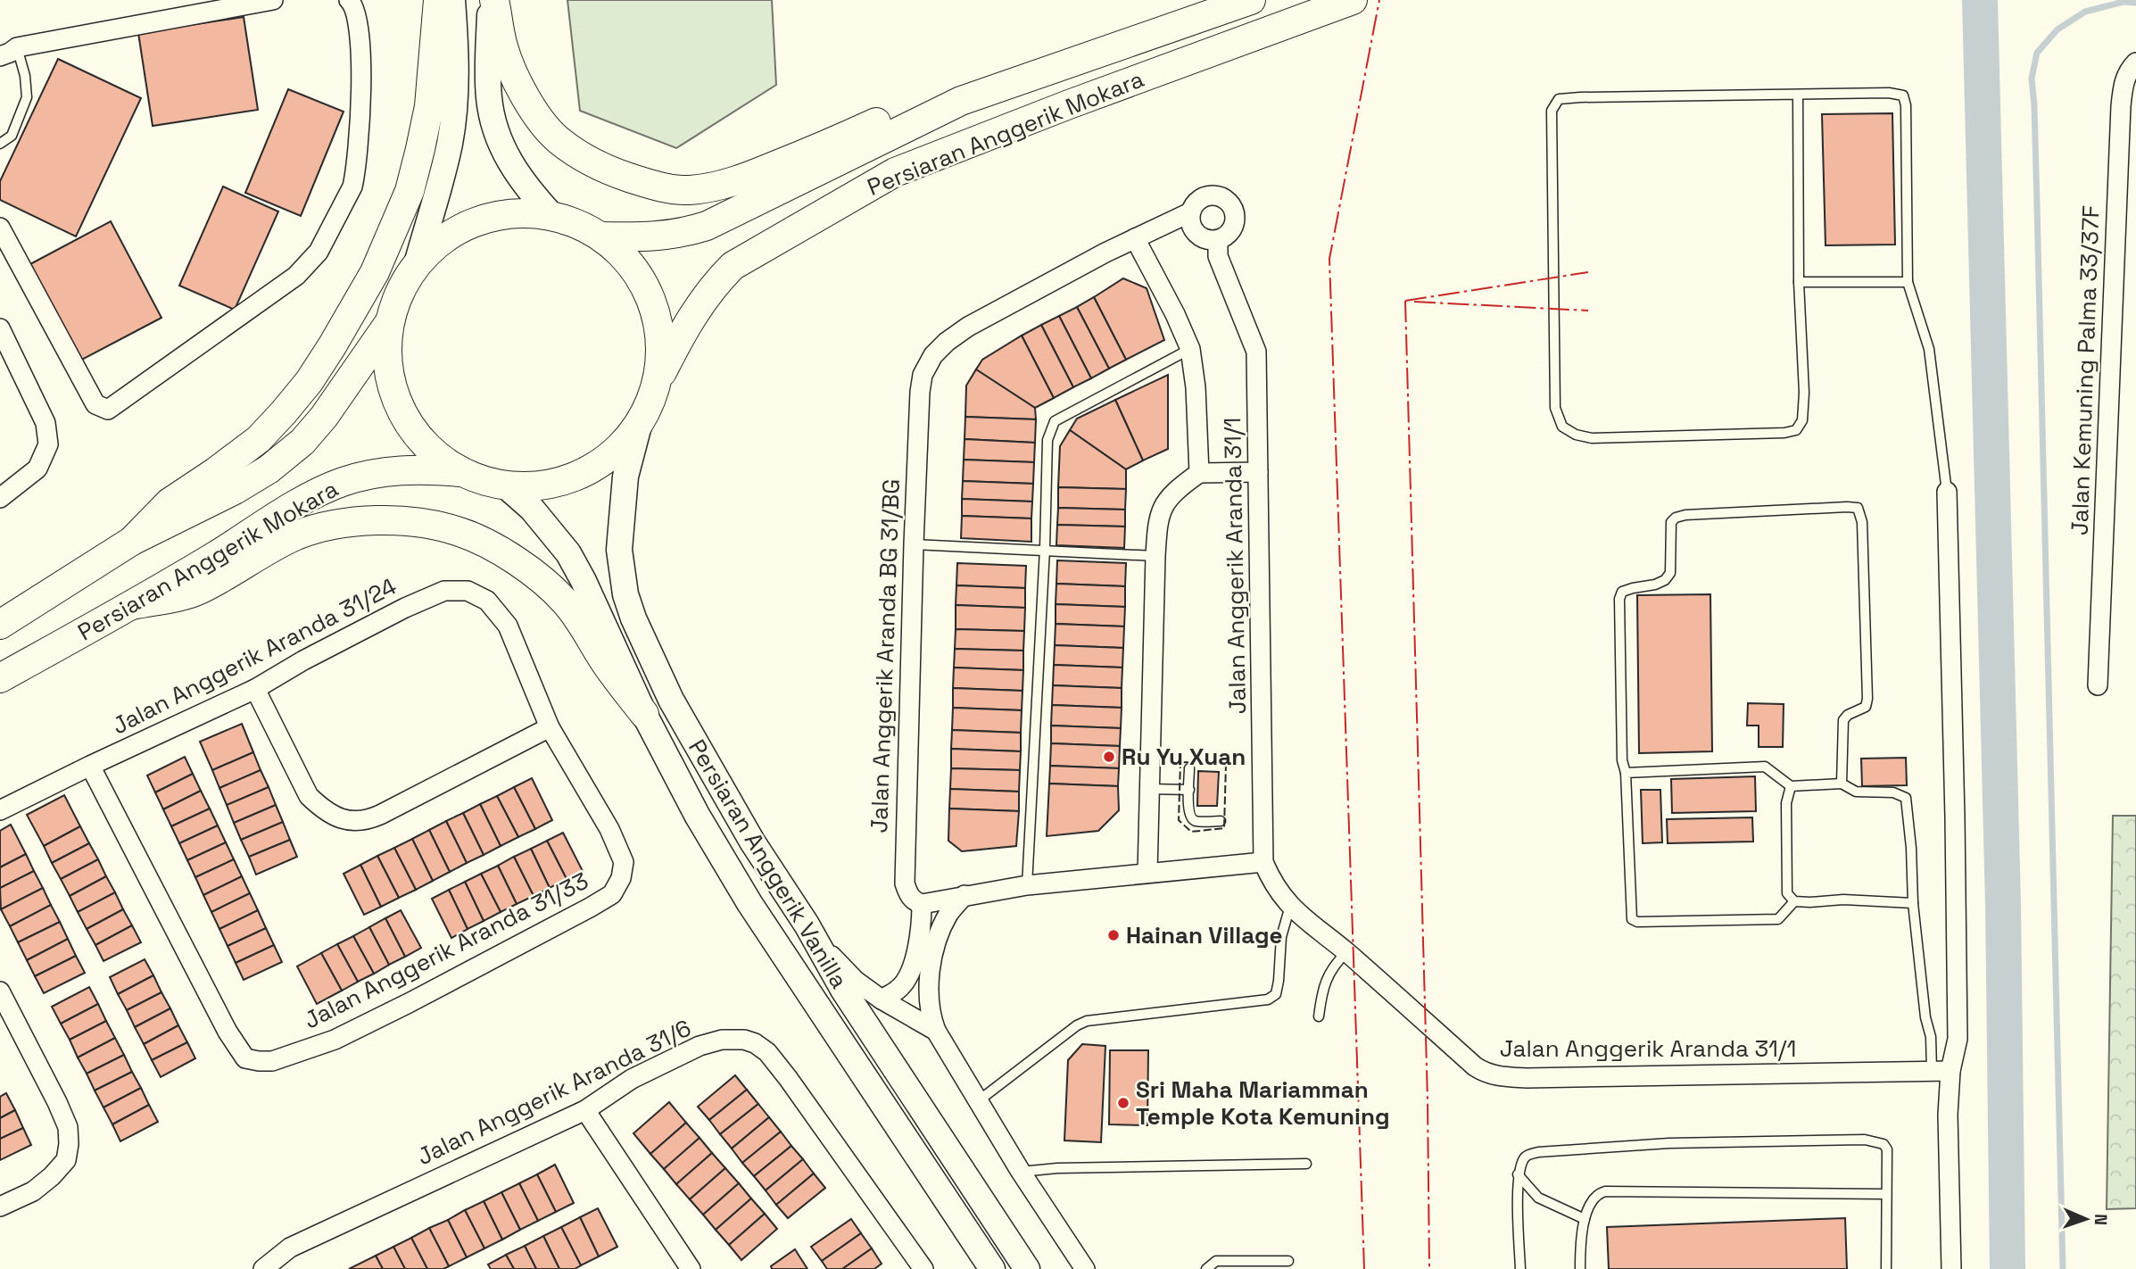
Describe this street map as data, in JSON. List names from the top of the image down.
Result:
{
  "streets": {
    "main road": ["Persiaran Anggerik Mokara", "Persiaran Anggerik Vanilla"],
    "street": [
      "Jalan Kemuning Palma 33/37F",
      "Jalan Anggerik Aranda 31/1",
      "Jalan Anggerik Aranda 31/24",
      "Jalan Anggerik Aranda BG 31/BG",
      "Jalan Anggerik Aranda 31/33",
      "Jalan Anggerik Aranda 31/6"
    ]
  },
  "crossings": [
    ["Jalan Anggerik Aranda 31/1", "Jalan Anggerik Aranda BG 31/BG"],
    ["Jalan Anggerik Aranda 31/24", "Jalan Anggerik Aranda 31/33"]
  ],
  "places": ["Ru Yu Xuan", "Hainan Village", "Sri Maha Mariamman Temple Kota Kemuning"],
  "north": "right"
}
